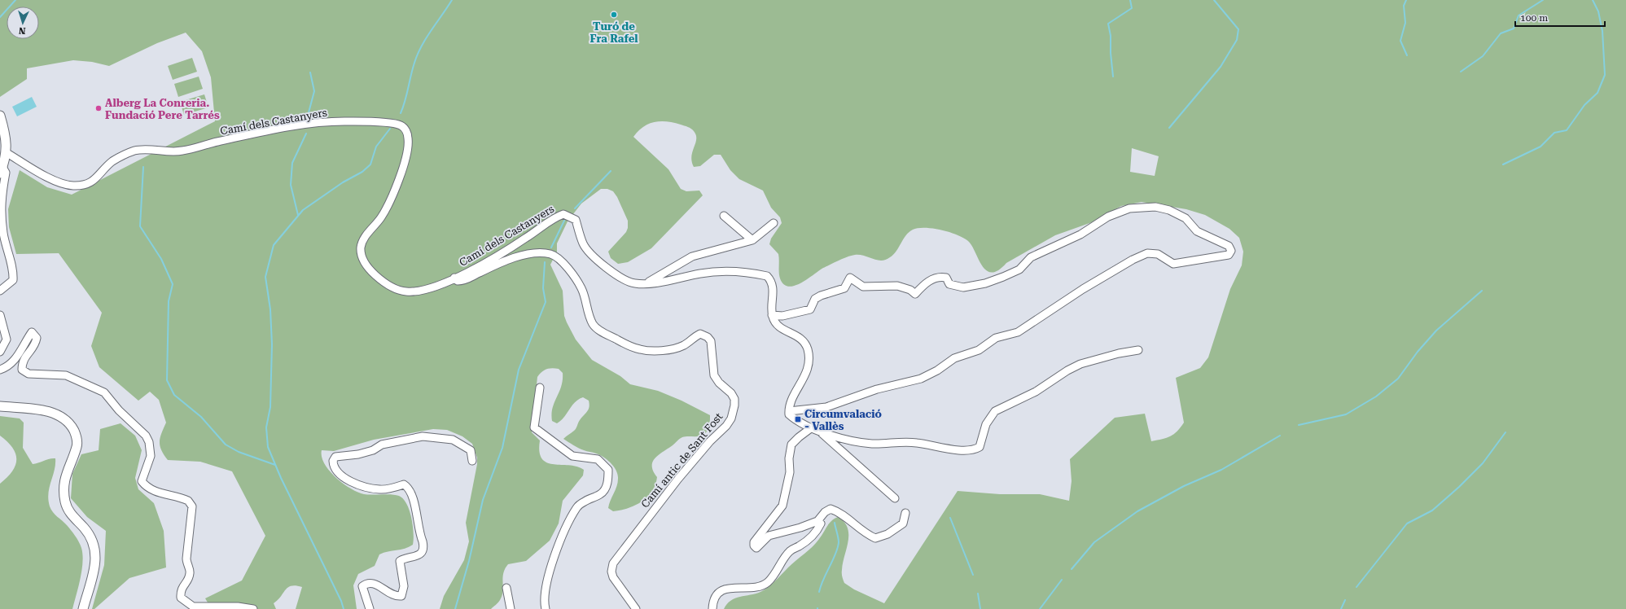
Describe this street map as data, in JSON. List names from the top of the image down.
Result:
{
  "streets": {
    "street": ["Camí dels Castanyers", "Camí antic de Sant Fost"]
  },
  "crossings": [
    ["Camí dels Castanyers", "Camí antic de Sant Fost"]
  ],
  "places": {
    "other": ["Turó de Fra Rafel", "Alberg La Conreria. Fundació Pere Tarrés"],
    "transit": ["Circumvalació - Vallès"]
  },
  "scale_bar": "100 m",
  "north": "bottom"
}
